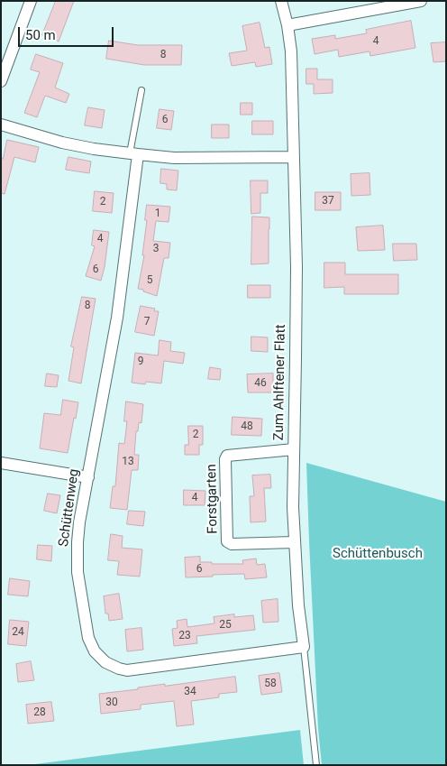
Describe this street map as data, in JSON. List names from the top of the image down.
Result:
{
  "streets": {
    "street": ["Zum Ahlftener Flatt", "Forstgarten", "Schüttenweg"]
  },
  "crossings": [
    ["Zum Ahlftener Flatt", "Forstgarten"],
    ["Zum Ahlftener Flatt", "Schüttenweg"]
  ],
  "parks": ["Schüttenbusch"],
  "house_numbers": [
    "4",
    "8",
    "6",
    "37",
    "2",
    "1",
    "4",
    "3",
    "6",
    "5",
    "8",
    "7",
    "9",
    "46",
    "48",
    "2",
    "13",
    "4",
    "6",
    "25",
    "24",
    "23",
    "58",
    "34",
    "30",
    "28"
  ],
  "scale_bar": "50 m"
}
